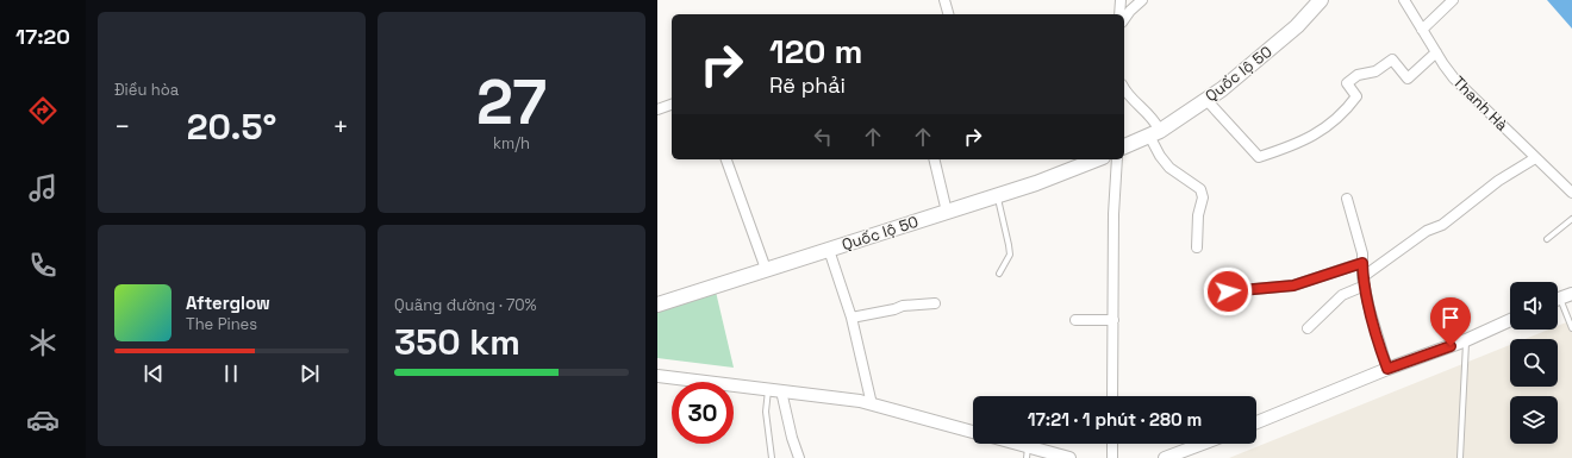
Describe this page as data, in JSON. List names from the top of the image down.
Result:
{
  "streets": {
    "main road": ["Quốc lộ 50"],
    "street": ["Thanh Hà"]
  },
  "page": {
    "tabs": "17:20",
    "tile": [
      "Điều hòa",
      ["27", "km/h"],
      ["Quãng đường · 70%", "350 km"]
    ],
    "turn": ["120 m", "Rẽ phải"],
    "heat": ["−", "20.5°", "+"],
    "song": ["Afterglow", "The Pines"],
    "limit": "30",
    "trip": "17:21 · 1 phút · 280 m"
  }
}
